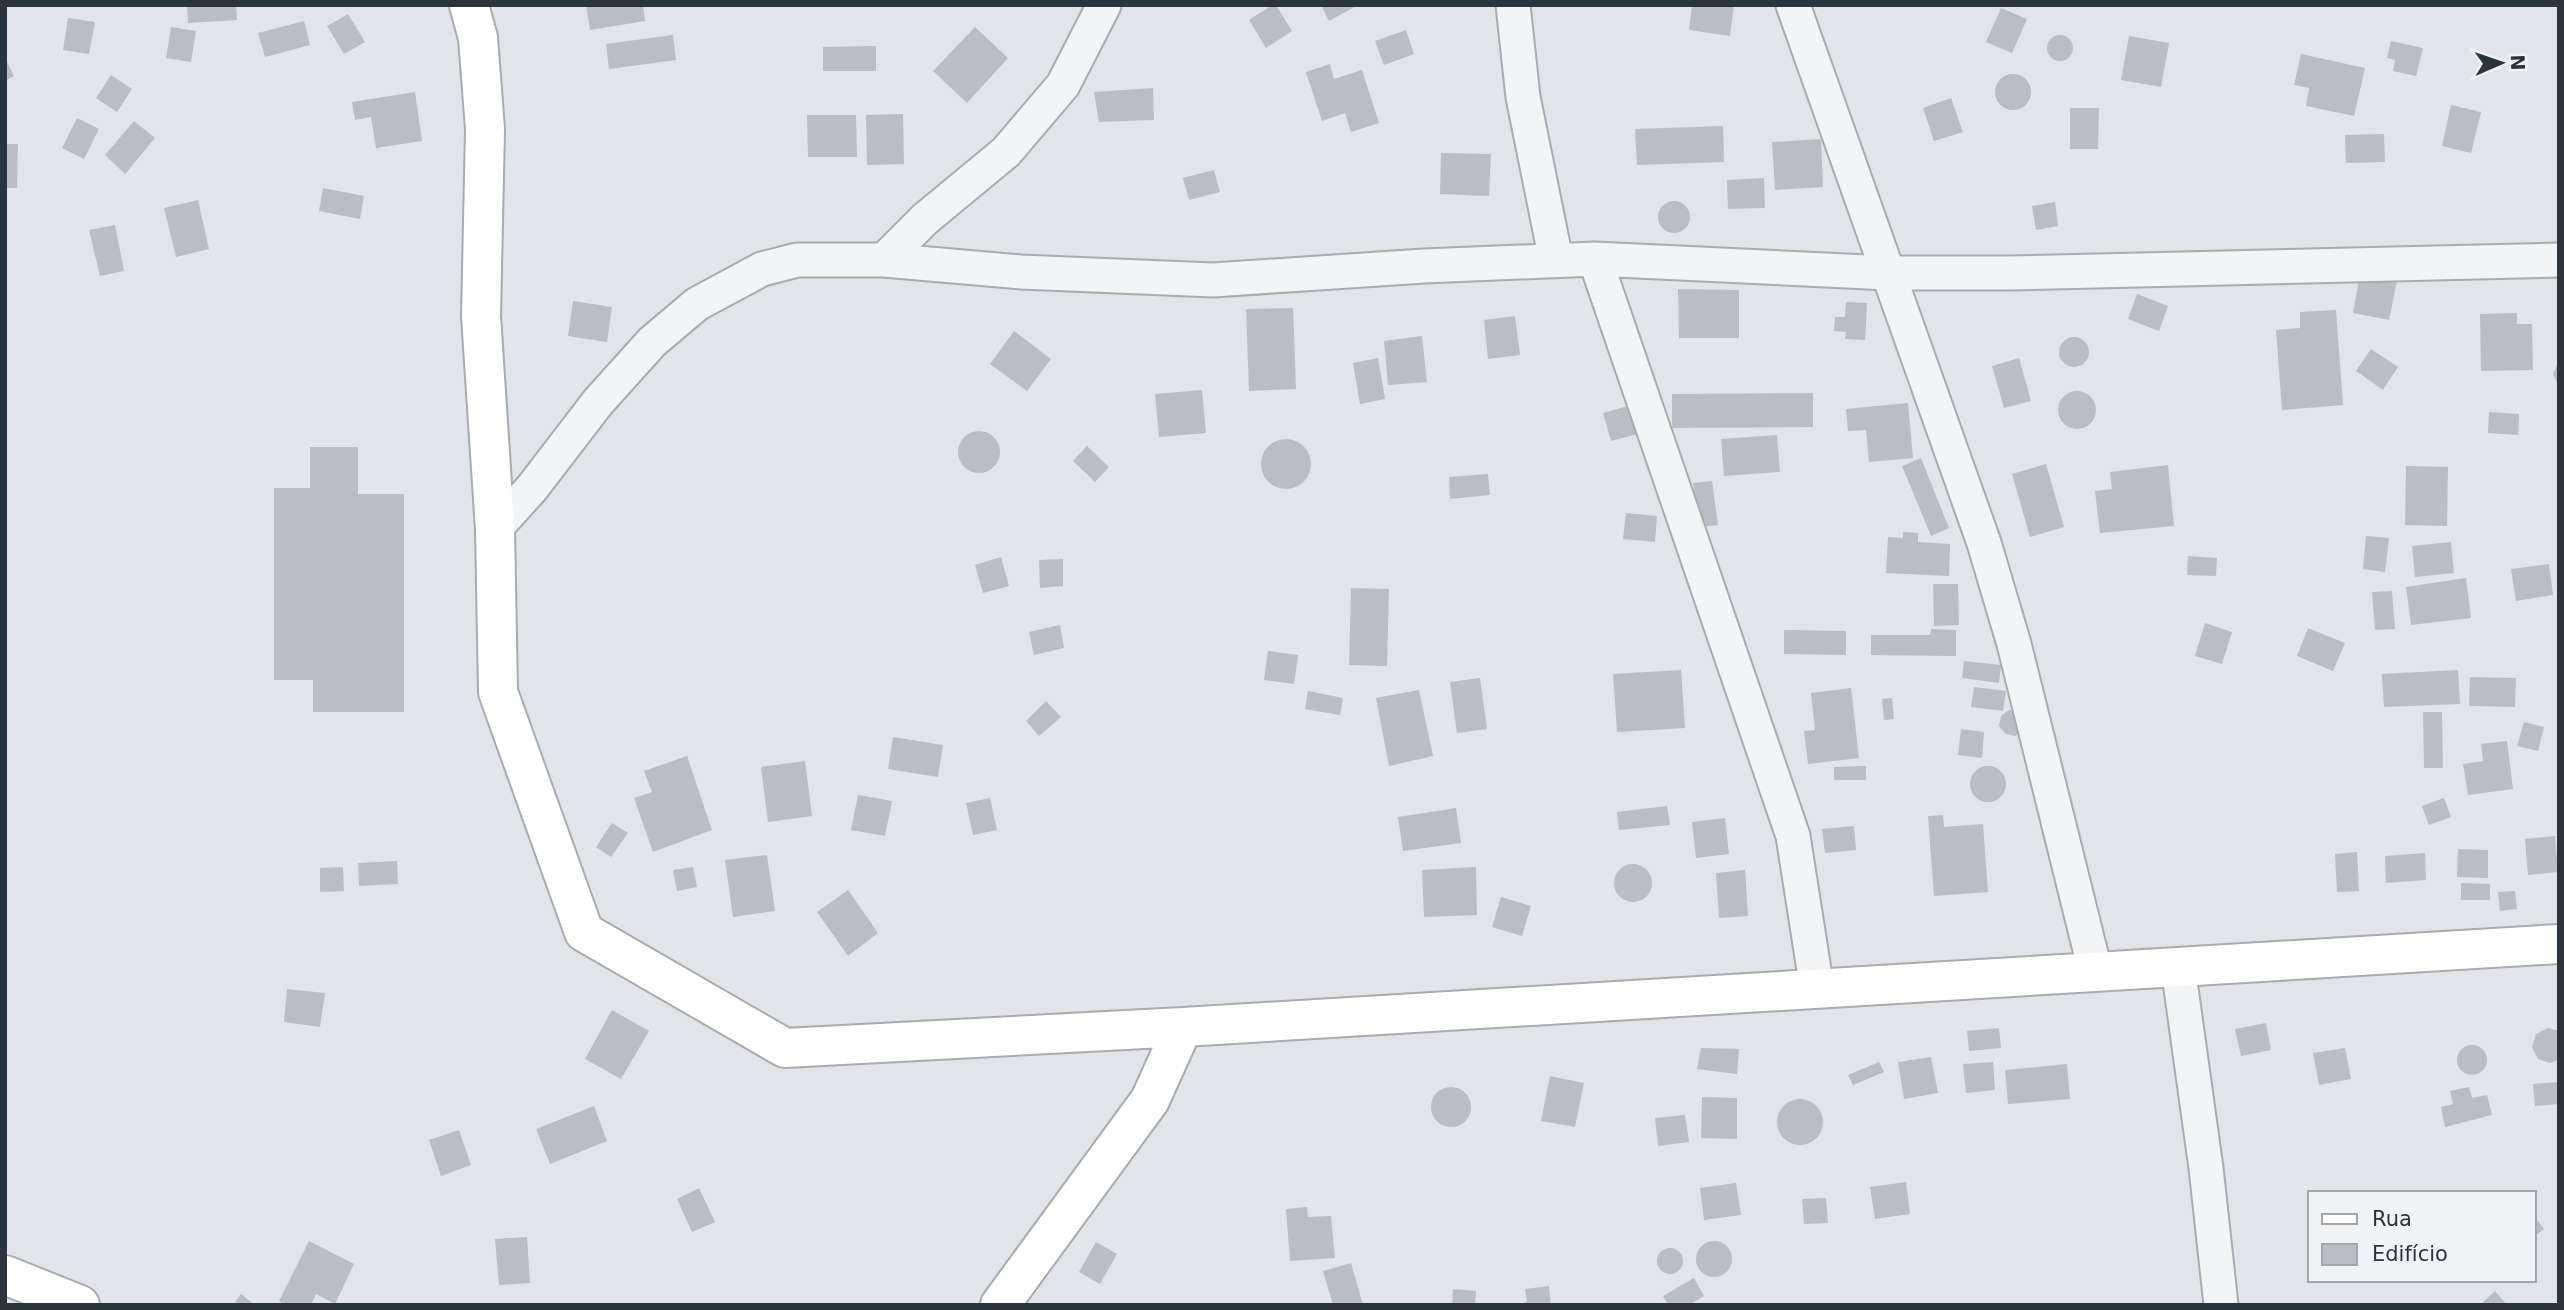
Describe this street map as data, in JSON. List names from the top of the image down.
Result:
{
  "legend": ["Rua", "Edifício"],
  "north": "right"
}
